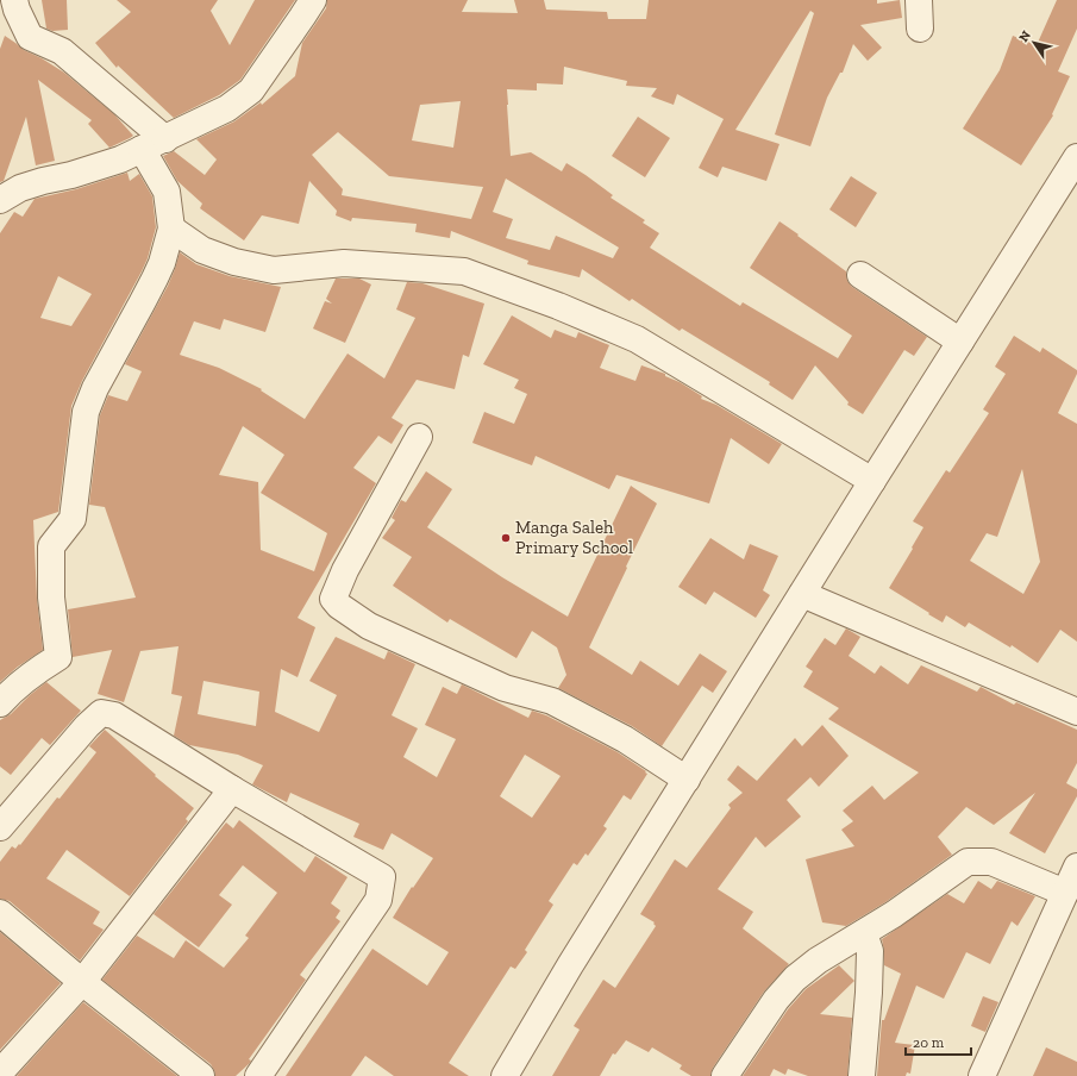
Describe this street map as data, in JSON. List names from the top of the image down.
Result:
{
  "places": ["Manga Saleh Primary School"],
  "scale_bar": "20 m",
  "north": "top left"
}
